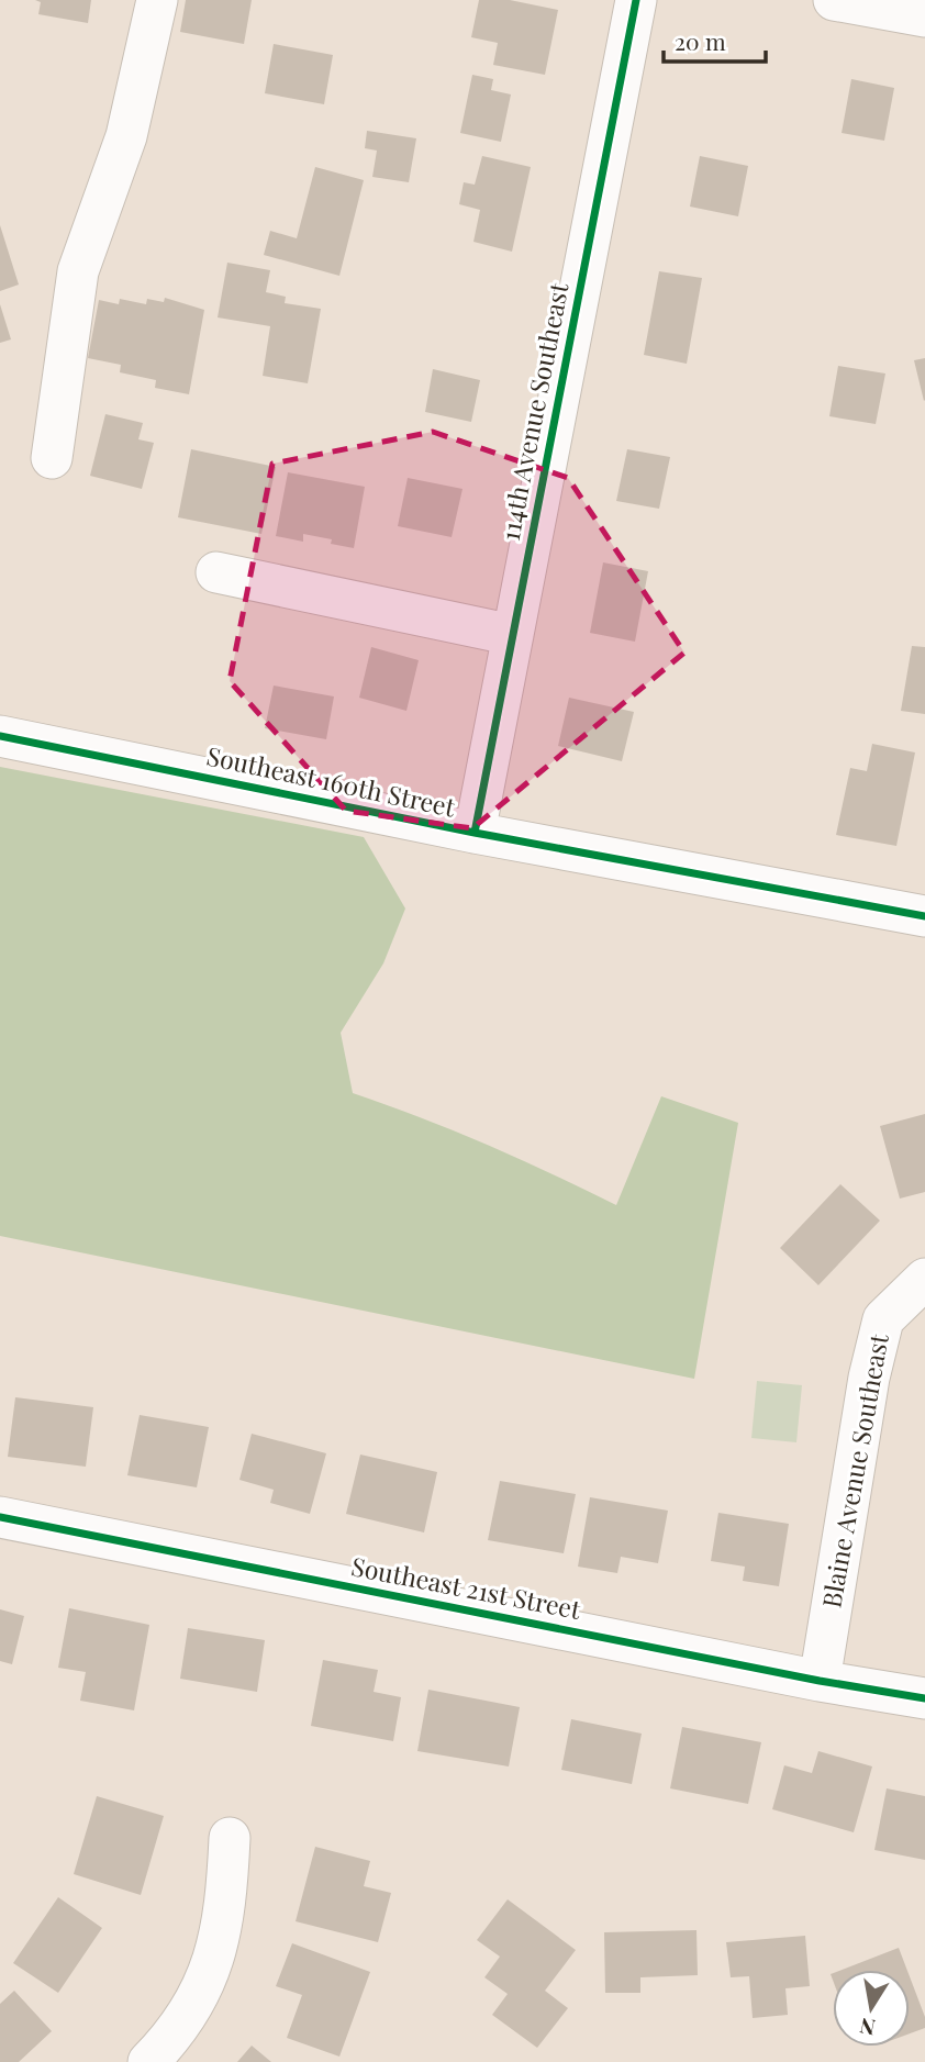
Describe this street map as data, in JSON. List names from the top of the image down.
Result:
{
  "streets": {
    "street": [
      "114th Avenue Southeast",
      "Southeast 160th Street",
      "Blaine Avenue Southeast",
      "Southeast 21st Street"
    ]
  },
  "crossings": [
    ["114th Avenue Southeast", "Southeast 160th Street"],
    ["Blaine Avenue Southeast", "Southeast 21st Street"]
  ],
  "scale_bar": "20 m",
  "north": "bottom"
}
